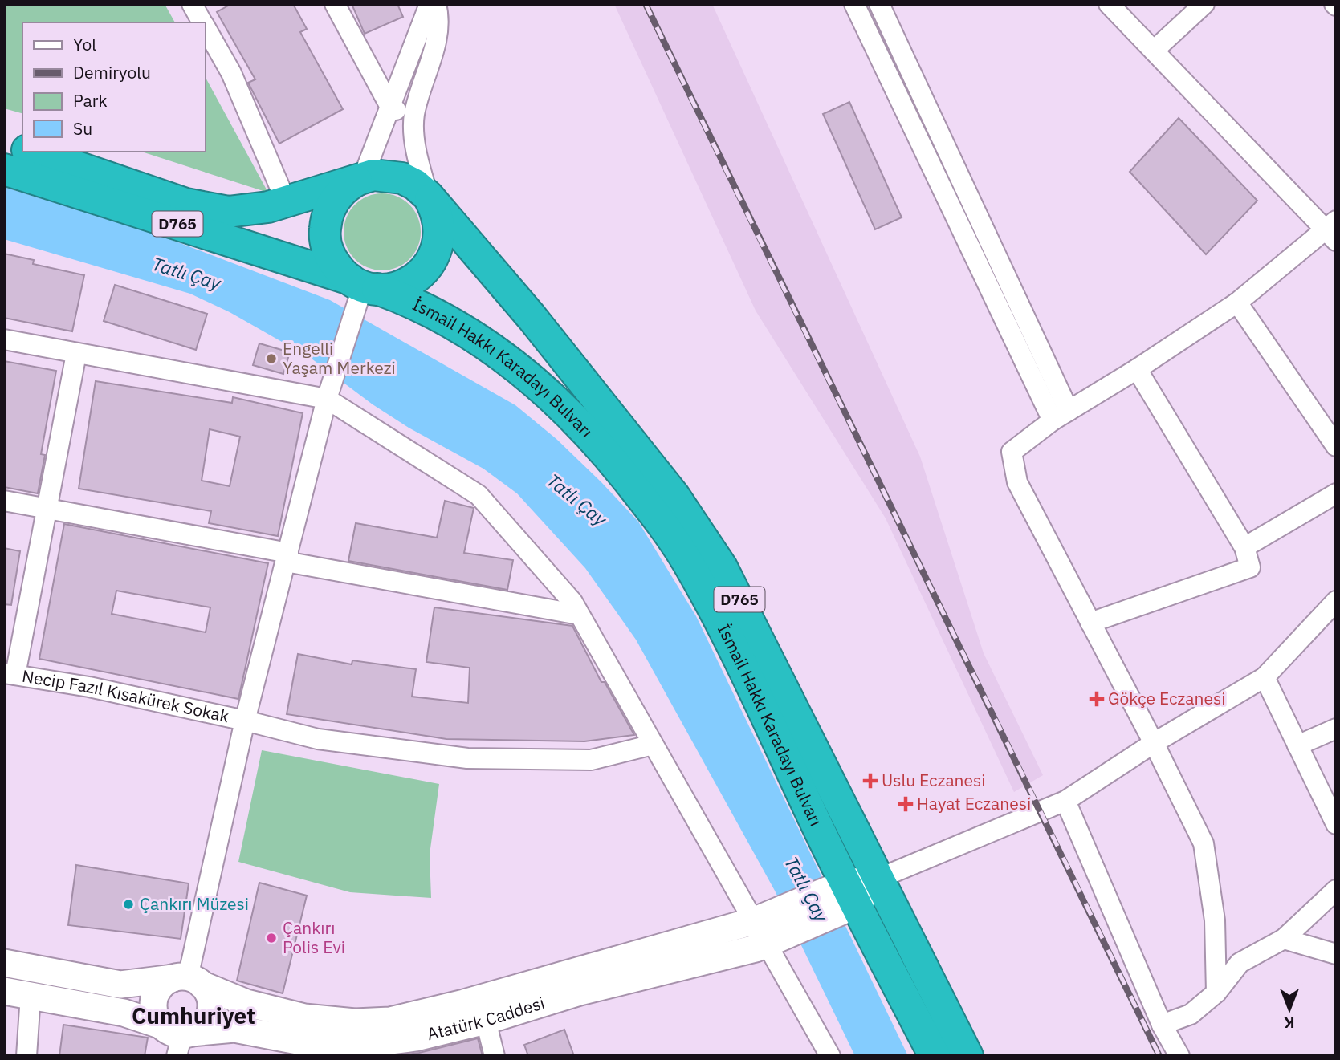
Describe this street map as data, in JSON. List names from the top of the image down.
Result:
{
  "streets": {
    "highway": ["D765", "İsmail Hakkı Karadayı Bulvarı"],
    "main road": ["Atatürk Caddesi"],
    "street": ["Necip Fazıl Kısakürek Sokak"]
  },
  "crossings": [
    ["D765", "İsmail Hakkı Karadayı Bulvarı"]
  ],
  "districts": ["Cumhuriyet"],
  "water": ["Tatlı Çay"],
  "places": {
    "other": ["Engelli Yaşam Merkezi", "Çankırı Müzesi", "Çankırı Polis Evi"],
    "health": ["Gökçe Eczanesi", "Uslu Eczanesi", "Hayat Eczanesi"]
  },
  "legend": [
    "Yol",
    "Demiryolu",
    "Park",
    "Su"
  ],
  "north": "bottom"
}
